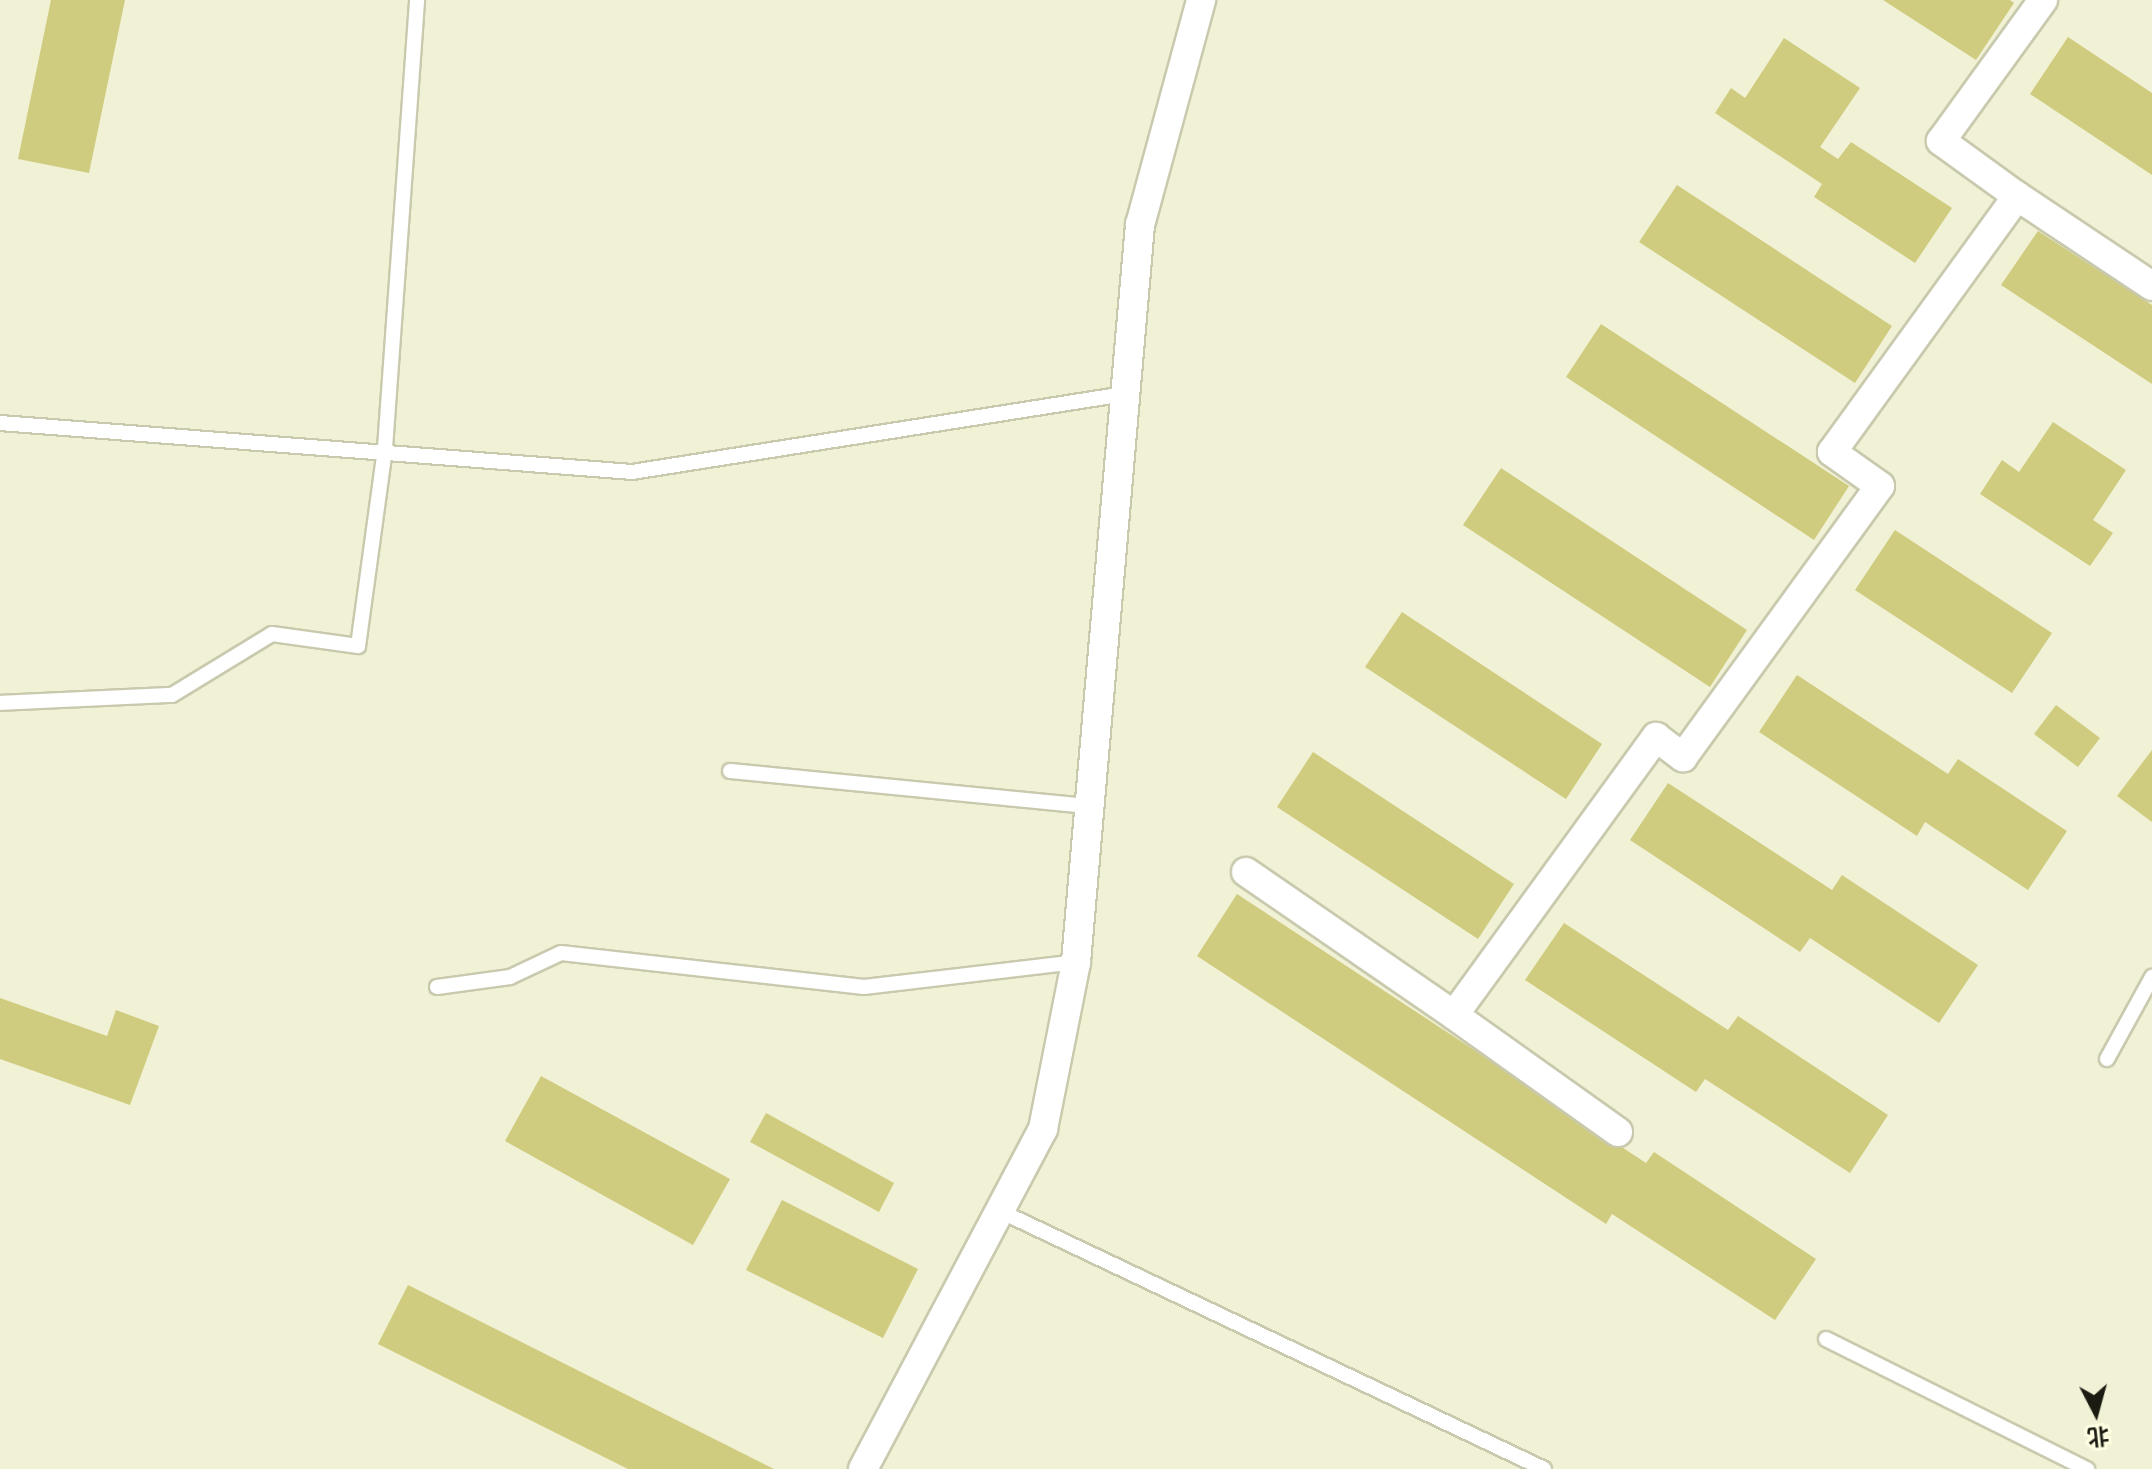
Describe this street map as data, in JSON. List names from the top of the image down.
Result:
{
  "north": "bottom"
}
